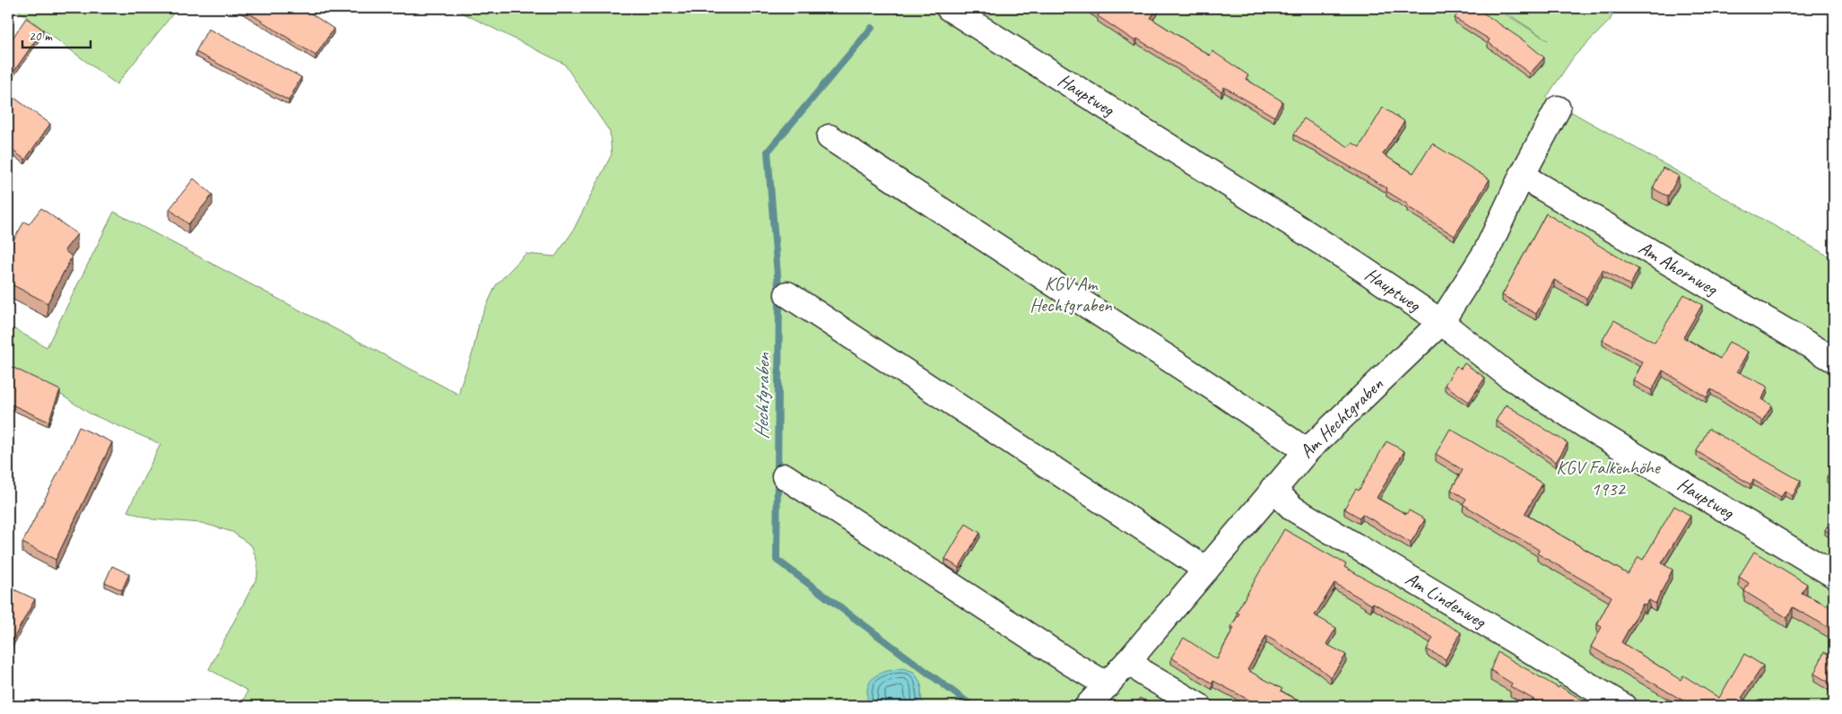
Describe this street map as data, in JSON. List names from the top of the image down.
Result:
{
  "streets": {
    "lane": [
      "Hauptweg",
      "Am Ahornweg",
      "Am Hechtgraben",
      "Am Lindenweg"
    ]
  },
  "crossings": [
    ["Hauptweg", "Am Hechtgraben"],
    ["Am Ahornweg", "Am Hechtgraben"],
    ["Am Hechtgraben", "Am Lindenweg"]
  ],
  "water": ["Hechtgraben"],
  "parks": ["KGV Am Hechtgraben", "KGV Falkenhöhe 1932"],
  "scale_bar": "20 m"
}
